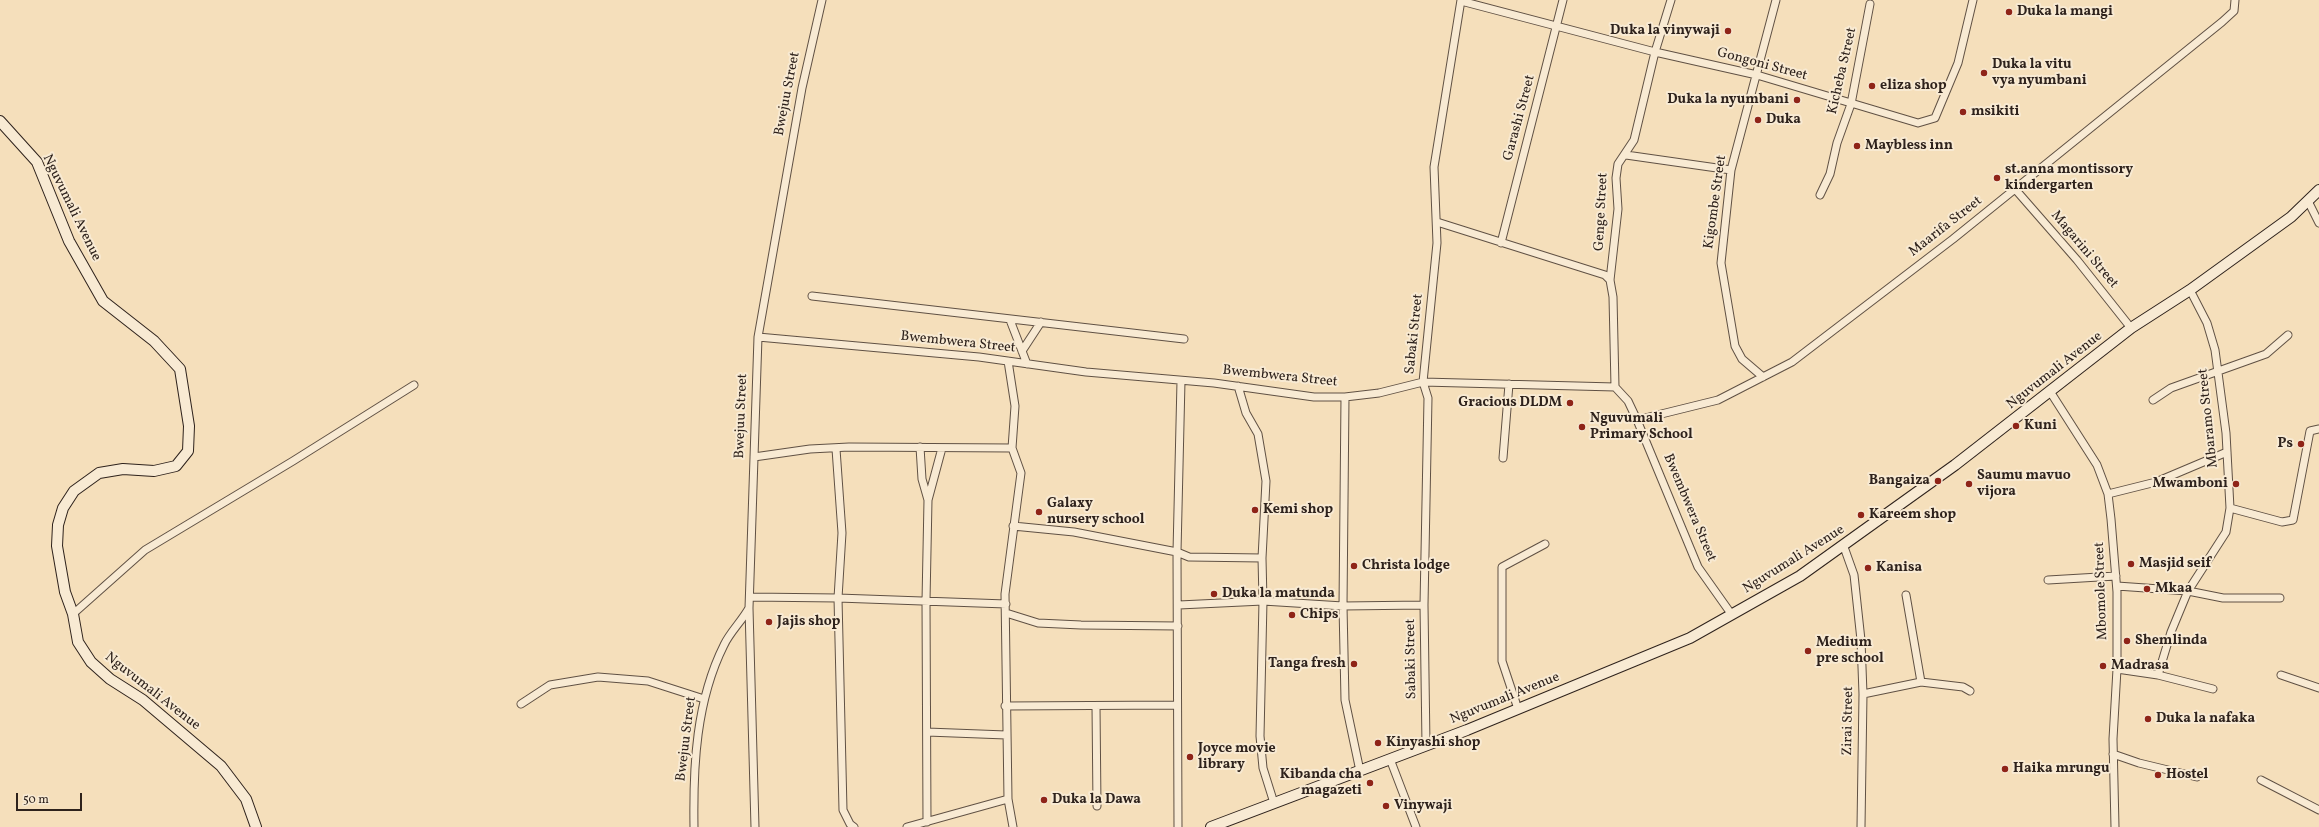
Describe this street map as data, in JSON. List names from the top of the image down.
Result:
{
  "streets": {
    "street": [
      "Gongoni Street",
      "Kicheba Street",
      "Bwejuu Street",
      "Garashi Street",
      "Kigombe Street",
      "Nguvumali Avenue",
      "Genge Street",
      "Maarifa Street",
      "Magarini Street",
      "Sabaki Street",
      "Bwembwera Street",
      "Mbaramo Street",
      "Mbomole Street",
      "Zirai Street"
    ]
  },
  "crossings": [
    ["Gongoni Street", "Kicheba Street"],
    ["Gongoni Street", "Garashi Street"],
    ["Gongoni Street", "Kigombe Street"],
    ["Gongoni Street", "Genge Street"],
    ["Gongoni Street", "Sabaki Street"],
    ["Bwejuu Street", "Bwembwera Street"],
    ["Kigombe Street", "Maarifa Street"],
    ["Nguvumali Avenue", "Magarini Street"],
    ["Nguvumali Avenue", "Sabaki Street"],
    ["Nguvumali Avenue", "Bwembwera Street"],
    ["Nguvumali Avenue", "Mbaramo Street"],
    ["Nguvumali Avenue", "Mbomole Street"],
    ["Nguvumali Avenue", "Zirai Street"],
    ["Genge Street", "Bwembwera Street"],
    ["Maarifa Street", "Magarini Street"],
    ["Maarifa Street", "Bwembwera Street"],
    ["Sabaki Street", "Bwembwera Street"]
  ],
  "places": [
    "Duka la mangi",
    "Duka la vinywaji",
    "Duka la vitu vya nyumbani",
    "eliza shop",
    "Duka la nyumbani",
    "msikiti",
    "Duka",
    "Maybless inn",
    "st.anna montissory kindergarten",
    "Gracious DLDM",
    "Kuni",
    "Nguvumali Primary School",
    "Ps",
    "Bangaiza",
    "Saumu mavuo vijora",
    "Mwamboni",
    "Kemi shop",
    "Galaxy nursery school",
    "Kareem shop",
    "Masjid seif",
    "Christa lodge",
    "Kanisa",
    "Mkaa",
    "Duka la matunda",
    "Chips",
    "Jajis shop",
    "Shemlinda",
    "Medium pre school",
    "Tanga fresh",
    "Madrasa",
    "Duka la nafaka",
    "Kinyashi shop",
    "Joyce movie library",
    "Haika mrungu",
    "Hostel",
    "Kibanda cha magazeti",
    "Duka la Dawa",
    "Vinywaji"
  ],
  "scale_bar": "50 m"
}
